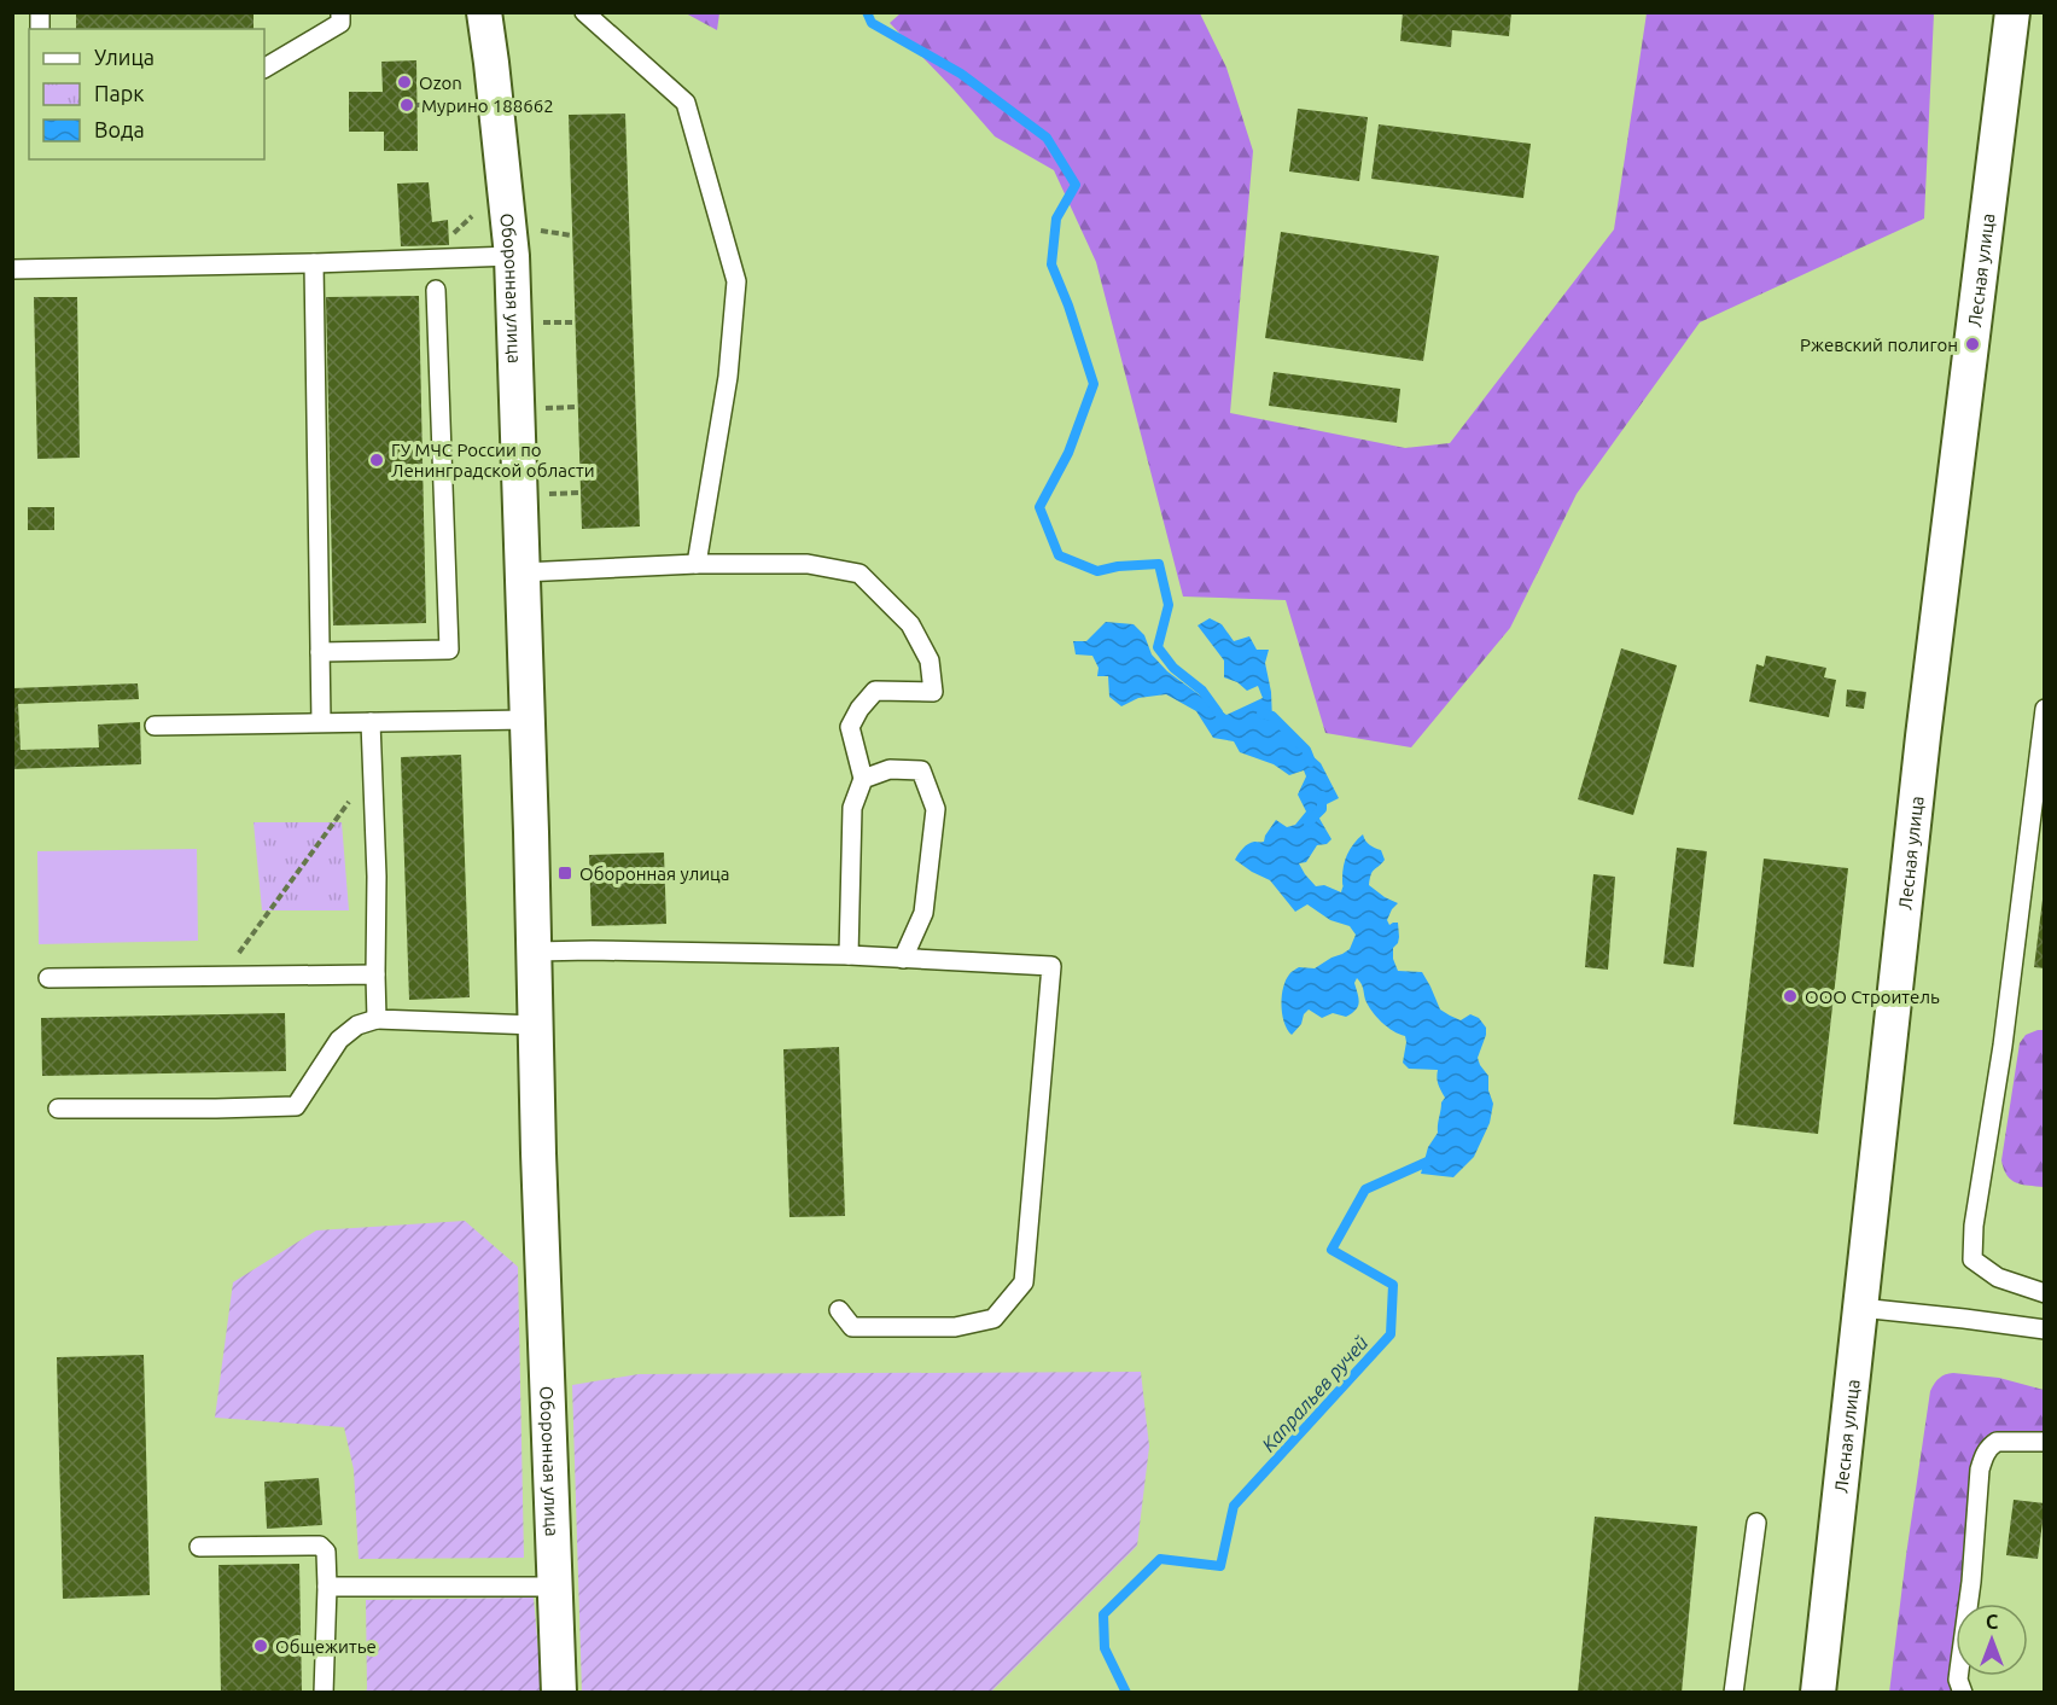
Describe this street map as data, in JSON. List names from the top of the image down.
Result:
{
  "streets": {
    "street": ["Лесная улица", "Оборонная улица"]
  },
  "water": ["Капральев ручей"],
  "places": {
    "other": [
      "Ozon",
      "Мурино 188662",
      "Ржевский полигон",
      "ГУ МЧС России по Ленинградской области",
      "ООО Строитель",
      "Общежитье"
    ],
    "transit": ["Оборонная улица"]
  },
  "legend": ["Улица", "Парк", "Вода"],
  "north": "top"
}
